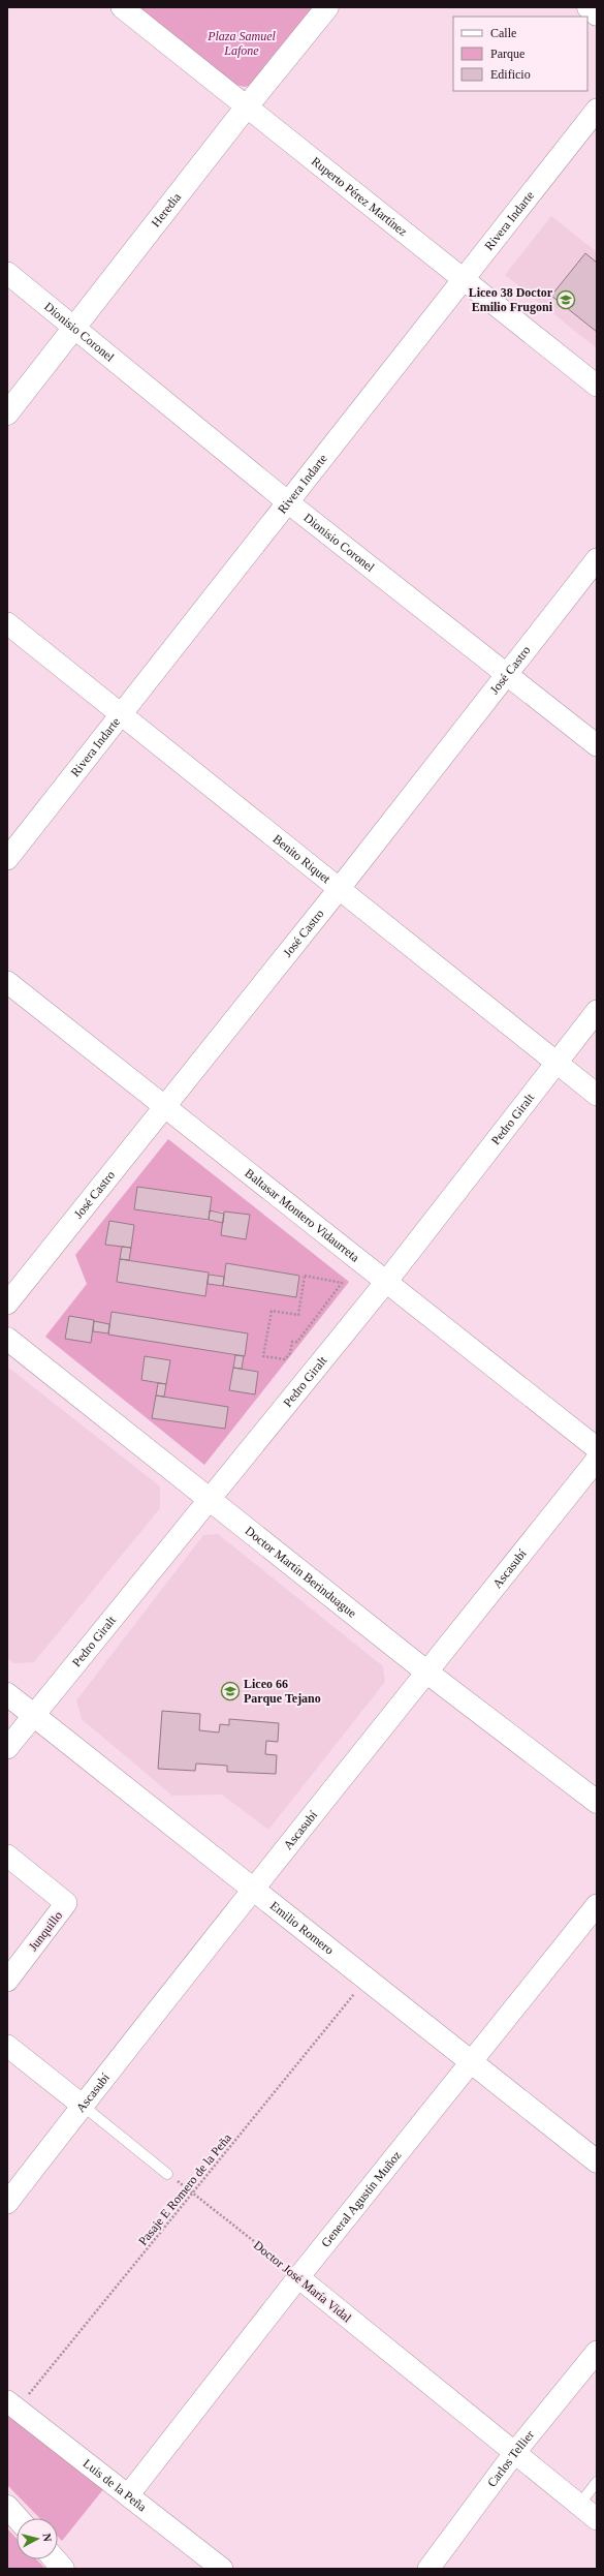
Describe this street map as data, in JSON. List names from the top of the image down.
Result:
{
  "streets": {
    "main road": ["Heredia", "Doctor Martín Berinduague", "Emilio Romero"],
    "street": [
      "Ruperto Pérez Martínez",
      "Rivera Indarte",
      "Dionisio Coronel",
      "José Castro",
      "Benito Riquet",
      "Pedro Giralt",
      "Baltasar Montero Vidaurreta",
      "Ascasubí",
      "Junquillo",
      "General Agustín Muñoz",
      "Doctor José María Vidal",
      "Carlos Tellier",
      "Luis de la Peña"
    ],
    "path": ["Pasaje E Romero de la Peña"]
  },
  "crossings": [
    ["Ruperto Pérez Martínez", "Heredia"],
    ["Ruperto Pérez Martínez", "Rivera Indarte"],
    ["Heredia", "Dionisio Coronel"],
    ["Rivera Indarte", "Dionisio Coronel"],
    ["Rivera Indarte", "Benito Riquet"],
    ["Dionisio Coronel", "José Castro"],
    ["José Castro", "Benito Riquet"],
    ["José Castro", "Baltasar Montero Vidaurreta"],
    ["Benito Riquet", "Pedro Giralt"],
    ["Pedro Giralt", "Baltasar Montero Vidaurreta"],
    ["Pedro Giralt", "Doctor Martín Berinduague"],
    ["Pedro Giralt", "Emilio Romero"],
    ["Ascasubí", "Doctor Martín Berinduague"],
    ["Ascasubí", "Emilio Romero"],
    ["Emilio Romero", "Pasaje E Romero de la Peña"],
    ["Emilio Romero", "General Agustín Muñoz"],
    ["Pasaje E Romero de la Peña", "Doctor José María Vidal"],
    ["Pasaje E Romero de la Peña", "Luis de la Peña"],
    ["General Agustín Muñoz", "Doctor José María Vidal"],
    ["General Agustín Muñoz", "Luis de la Peña"],
    ["Doctor José María Vidal", "Carlos Tellier"]
  ],
  "parks": ["Plaza Samuel Lafone"],
  "places": {
    "school or university": ["Liceo 38 Doctor Emilio Frugoni", "Liceo 66 Parque Tejano"]
  },
  "legend": ["Calle", "Parque", "Edificio"],
  "north": "right"
}
